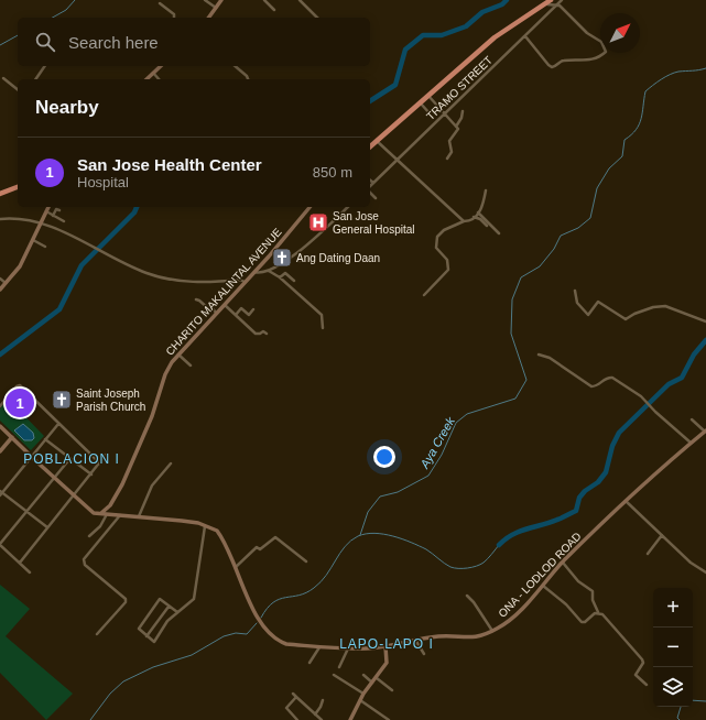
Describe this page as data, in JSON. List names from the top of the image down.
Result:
{
  "streets": {
    "main road": ["CHARITO MAKALINTAL AVENUE", "ONA - LODLOD ROAD"],
    "street": ["TRAMO STREET"]
  },
  "crossings": [
    ["CHARITO MAKALINTAL AVENUE", "ONA - LODLOD ROAD"]
  ],
  "districts": ["POBLACION I", "LAPO-LAPO I"],
  "water": ["Aya Creek"],
  "places": {
    "hospital": ["San Jose General Hospital"],
    "church": ["Ang Dating Daan", "Saint Joseph Parish Church"]
  },
  "north": "top right",
  "page": {
    "search": "Search here",
    "heading": "Nearby",
    "list": [
      {
        "mark": "1",
        "name": "San Jose Health Center",
        "note": "Hospital",
        "value": "850 m"
      }
    ],
    "pins": "1",
    "map_buttons": ["+", "−"]
  }
}
